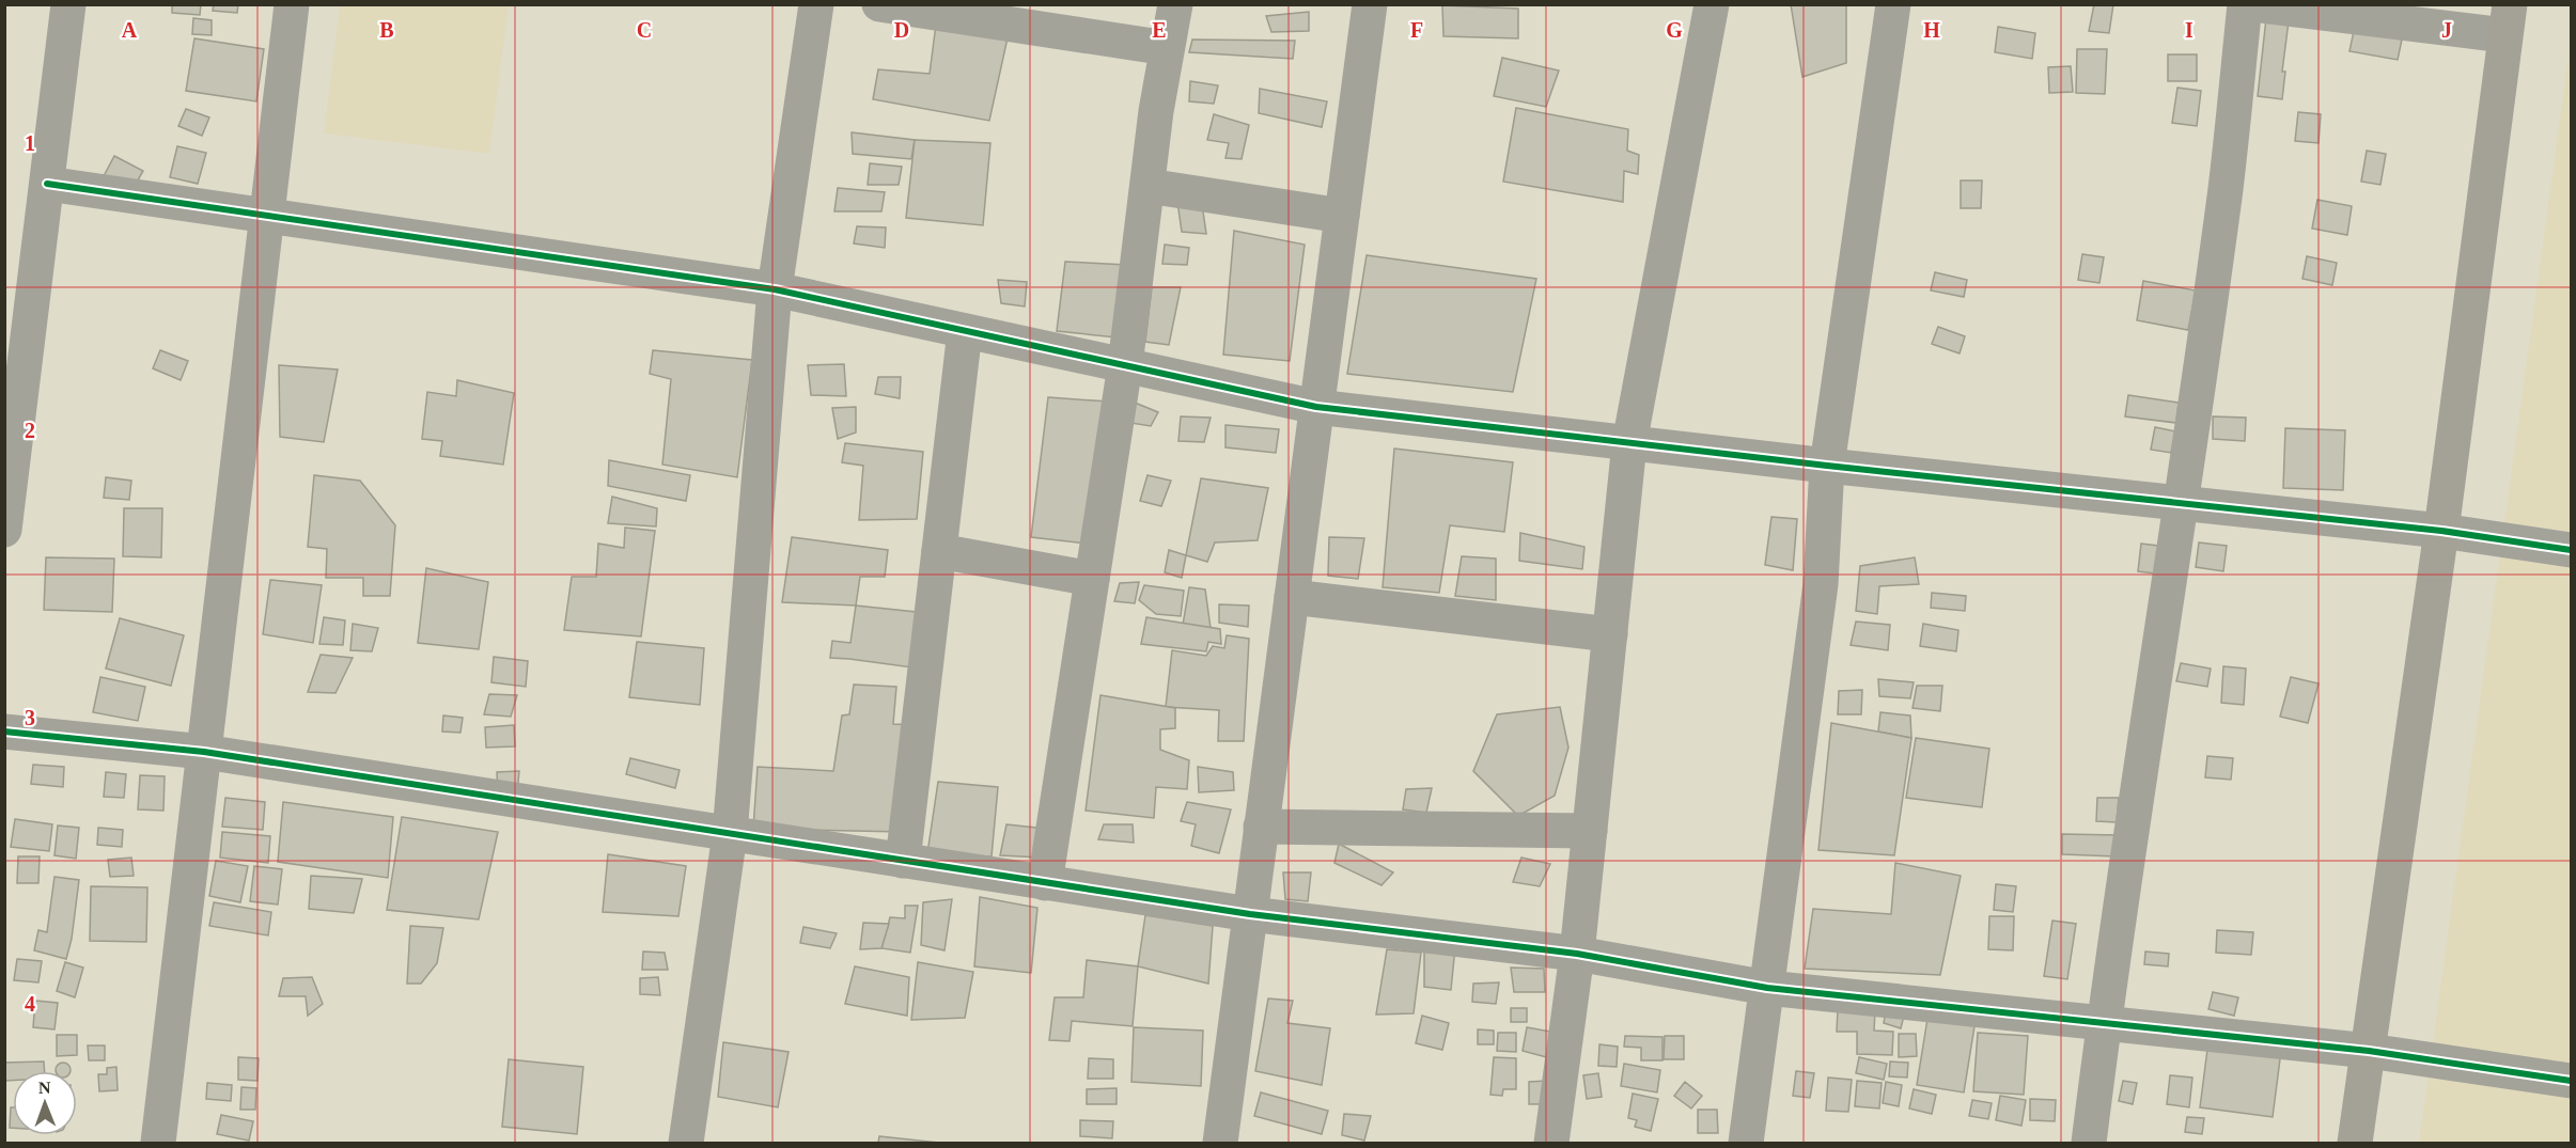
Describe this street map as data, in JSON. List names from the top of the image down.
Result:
{
  "north": "top",
  "grid": {
    "columns": [
      "A",
      "B",
      "C",
      "D",
      "E",
      "F",
      "G",
      "H",
      "I",
      "J"
    ],
    "rows": [
      "1",
      "2",
      "3",
      "4"
    ]
  }
}
